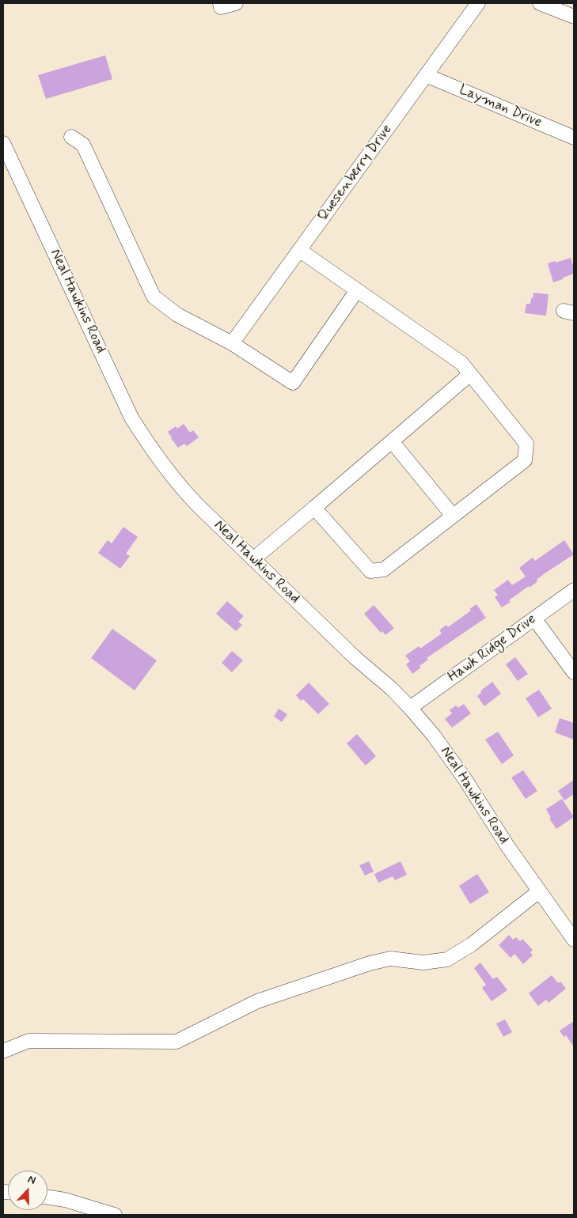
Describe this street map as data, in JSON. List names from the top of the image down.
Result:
{
  "streets": {
    "street": [
      "Layman Drive",
      "Quesenberry Drive",
      "Neal Hawkins Road",
      "Hawk Ridge Drive"
    ]
  },
  "crossings": [
    ["Layman Drive", "Quesenberry Drive"],
    ["Neal Hawkins Road", "Hawk Ridge Drive"]
  ],
  "north": "top"
}
